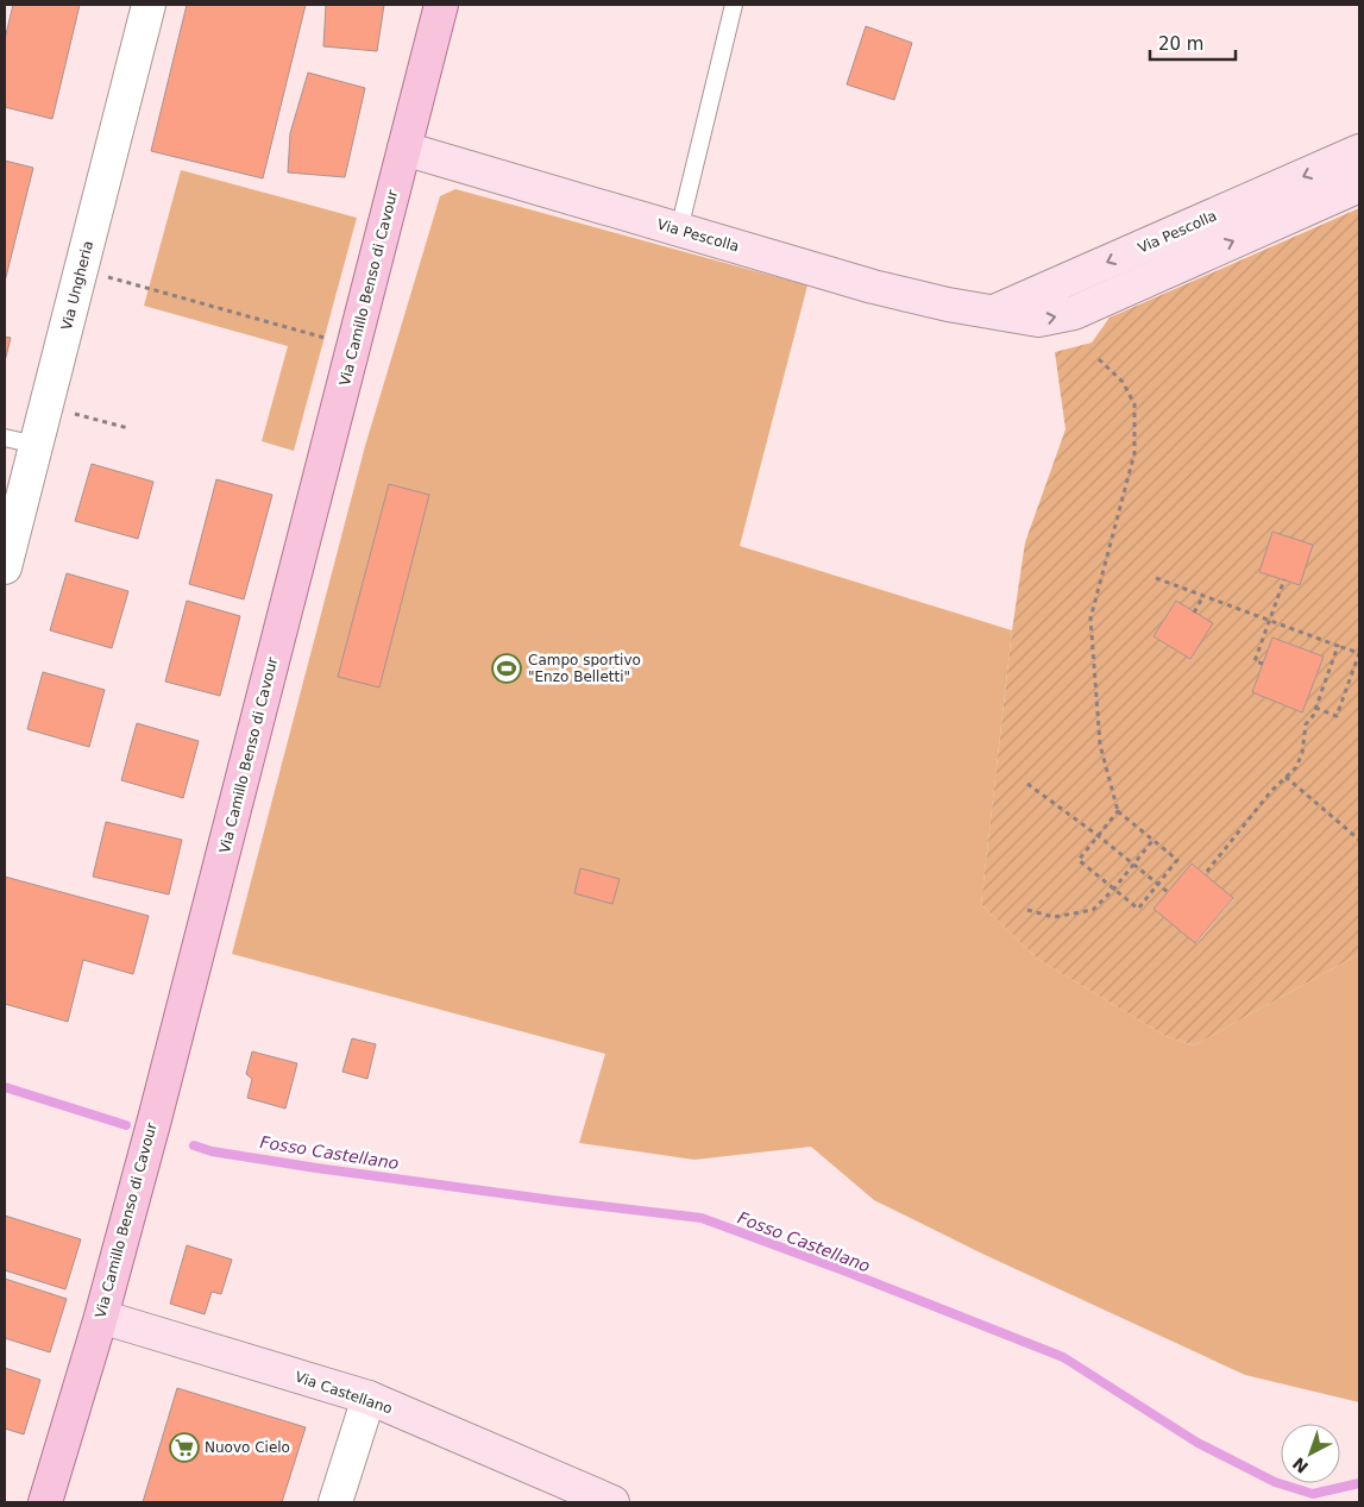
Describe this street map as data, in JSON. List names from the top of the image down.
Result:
{
  "streets": {
    "main road": ["Via Camillo Benso di Cavour"],
    "street": ["Via Pescolla", "Via Ungheria", "Via Castellano"]
  },
  "crossings": [
    ["Via Pescolla", "Via Camillo Benso di Cavour"],
    ["Via Camillo Benso di Cavour", "Via Castellano"]
  ],
  "water": ["Fosso Castellano"],
  "places": {
    "sports": ["Campo sportivo \"Enzo Belletti\""],
    "supermarket": ["Nuovo Cielo"]
  },
  "scale_bar": "20 m",
  "north": "bottom left"
}
